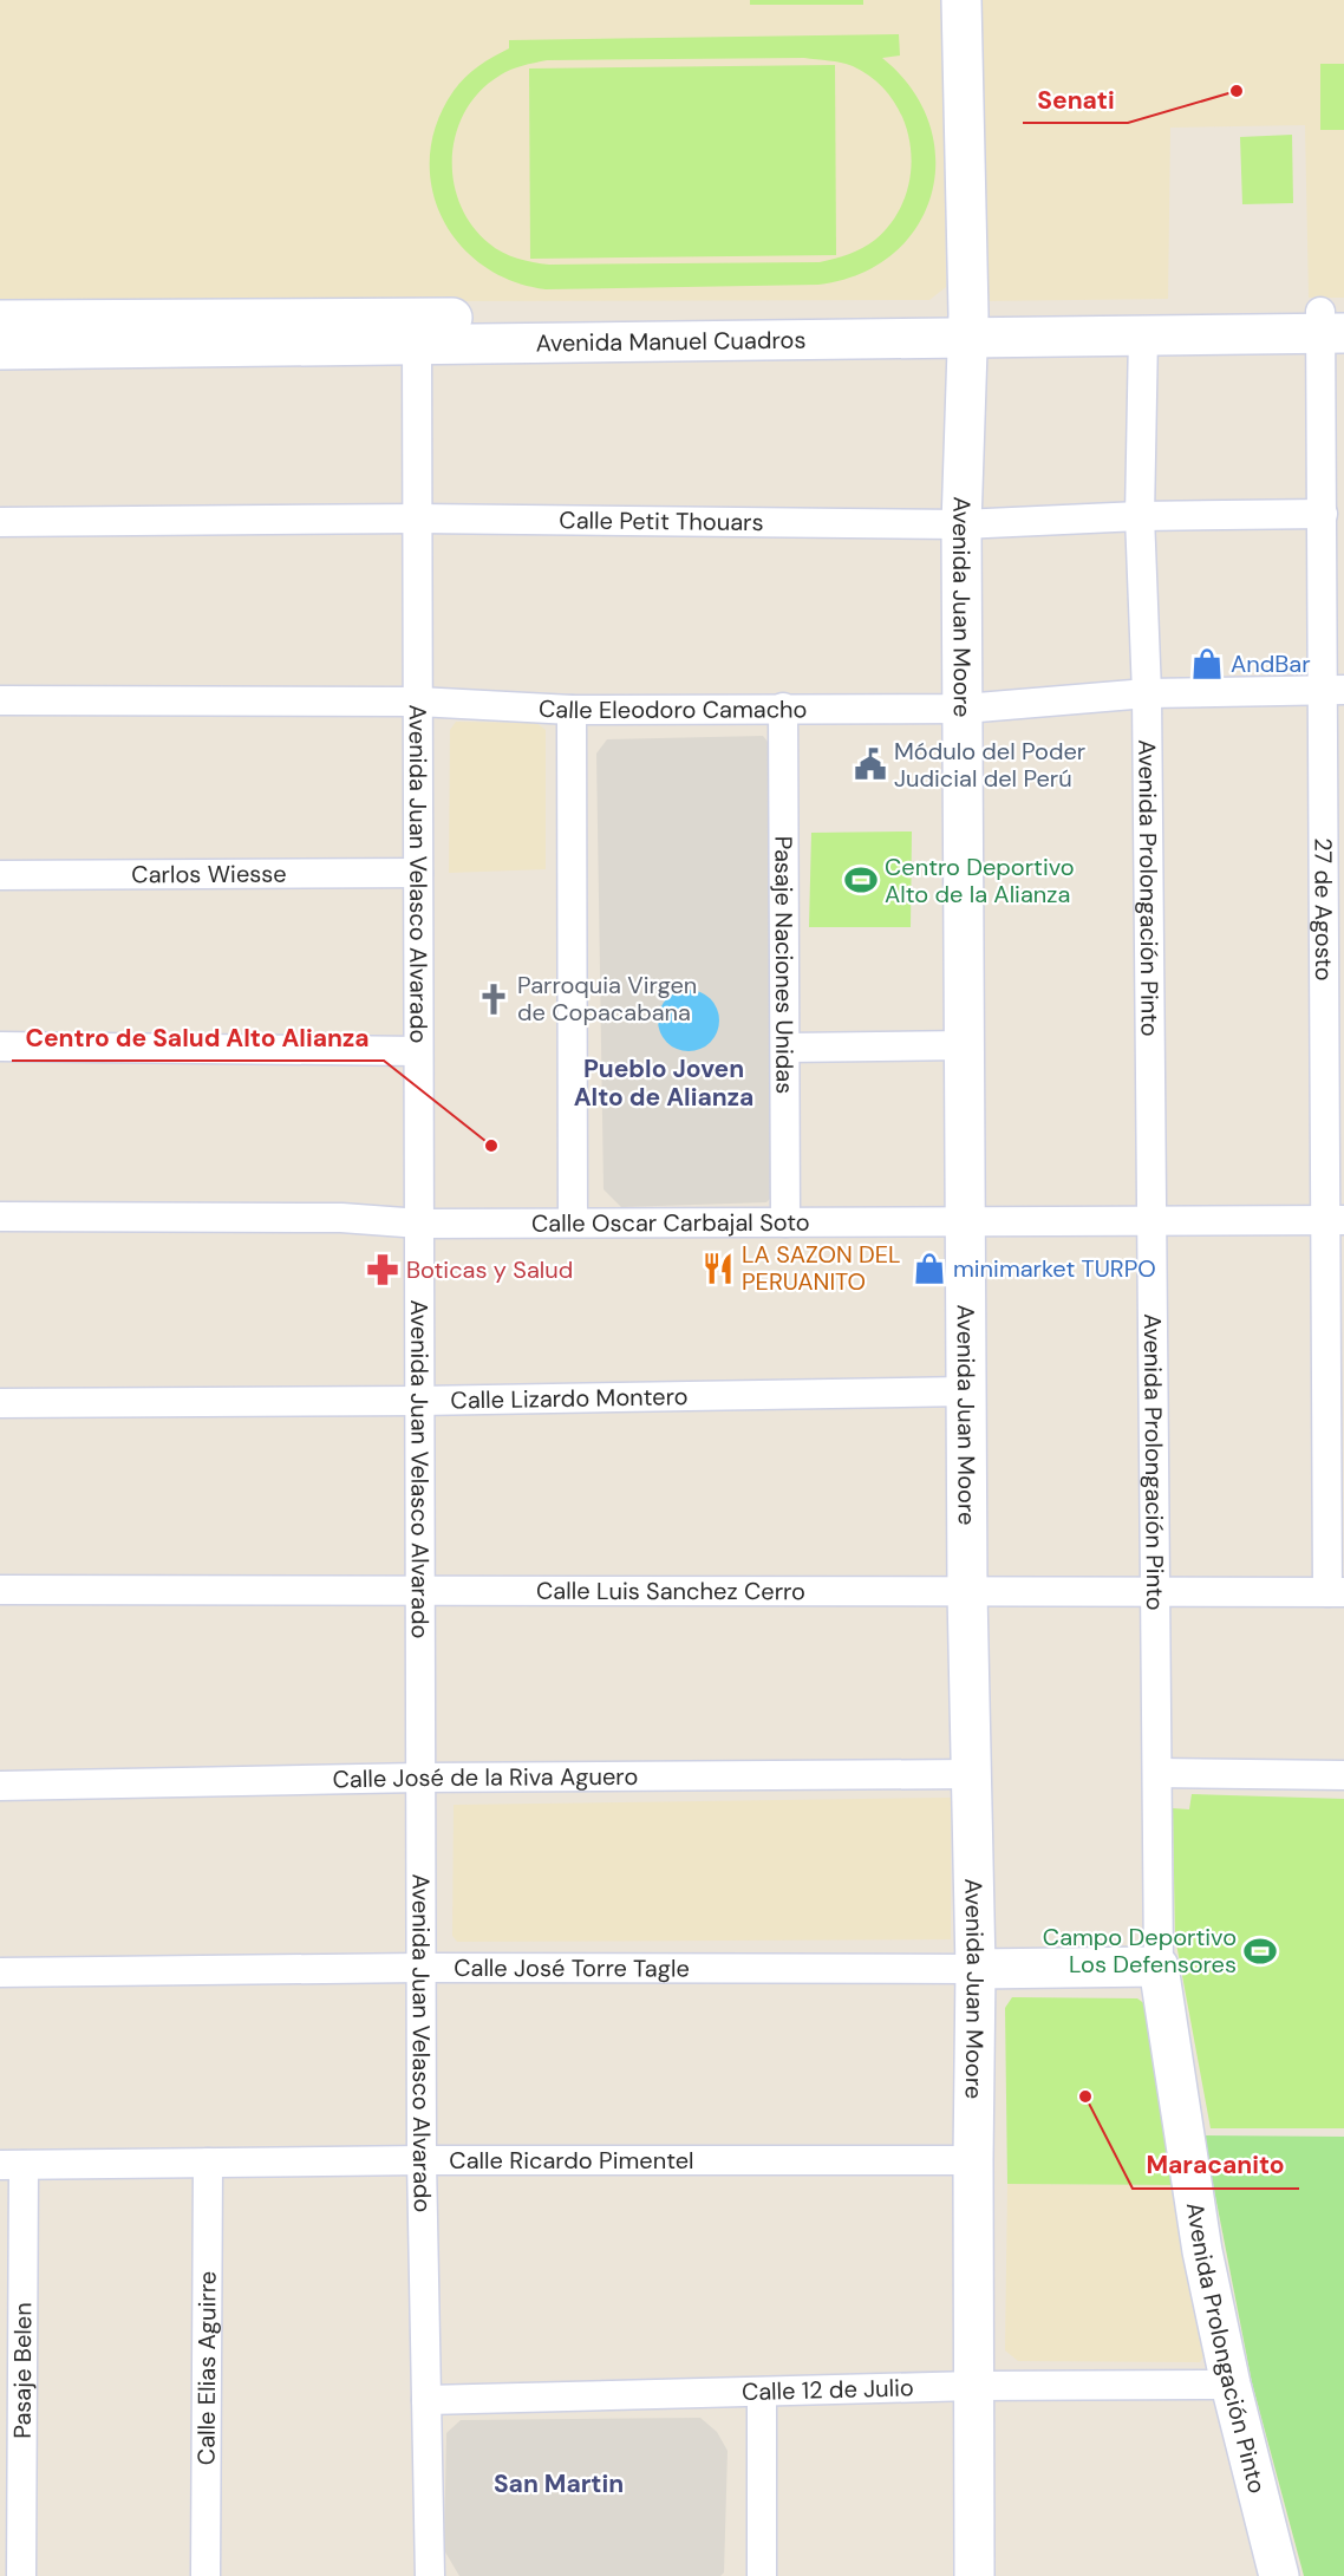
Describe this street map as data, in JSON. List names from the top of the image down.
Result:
{
  "streets": {
    "street": [
      "Avenida Manuel Cuadros",
      "Calle Petit Thouars",
      "Avenida Juan Moore",
      "Calle Eleodoro Camacho",
      "Avenida Juan Velasco Alvarado",
      "Carlos Wiesse",
      "Avenida Prolongación Pinto",
      "27 de Agosto",
      "Pasaje Naciones Unidas",
      "Calle Oscar Carbajal Soto",
      "Calle Lizardo Montero",
      "Calle Luis Sanchez Cerro",
      "Calle José de la Riva Aguero",
      "Calle José Torre Tagle",
      "Calle Ricardo Pimentel",
      "Calle Elias Aguirre",
      "Pasaje Belen",
      "Calle 12 de Julio"
    ]
  },
  "crossings": [
    ["Avenida Manuel Cuadros", "Avenida Juan Moore"],
    ["Avenida Manuel Cuadros", "Avenida Juan Velasco Alvarado"],
    ["Avenida Manuel Cuadros", "Avenida Prolongación Pinto"],
    ["Avenida Manuel Cuadros", "27 de Agosto"],
    ["Calle Petit Thouars", "Avenida Juan Moore"],
    ["Calle Petit Thouars", "Avenida Juan Velasco Alvarado"],
    ["Calle Petit Thouars", "Avenida Prolongación Pinto"],
    ["Calle Petit Thouars", "27 de Agosto"],
    ["Avenida Juan Moore", "Calle Eleodoro Camacho"],
    ["Avenida Juan Moore", "Calle Oscar Carbajal Soto"],
    ["Avenida Juan Moore", "Calle Lizardo Montero"],
    ["Avenida Juan Moore", "Calle Luis Sanchez Cerro"],
    ["Avenida Juan Moore", "Calle José de la Riva Aguero"],
    ["Avenida Juan Moore", "Calle José Torre Tagle"],
    ["Avenida Juan Moore", "Calle Ricardo Pimentel"],
    ["Avenida Juan Moore", "Calle 12 de Julio"],
    ["Calle Eleodoro Camacho", "Avenida Juan Velasco Alvarado"],
    ["Calle Eleodoro Camacho", "Avenida Prolongación Pinto"],
    ["Calle Eleodoro Camacho", "27 de Agosto"],
    ["Calle Eleodoro Camacho", "Pasaje Naciones Unidas"],
    ["Avenida Juan Velasco Alvarado", "Carlos Wiesse"],
    ["Avenida Juan Velasco Alvarado", "Calle Oscar Carbajal Soto"],
    ["Avenida Juan Velasco Alvarado", "Calle Lizardo Montero"],
    ["Avenida Juan Velasco Alvarado", "Calle Luis Sanchez Cerro"],
    ["Avenida Juan Velasco Alvarado", "Calle José de la Riva Aguero"],
    ["Avenida Juan Velasco Alvarado", "Calle José Torre Tagle"],
    ["Avenida Juan Velasco Alvarado", "Calle Ricardo Pimentel"],
    ["Avenida Juan Velasco Alvarado", "Calle 12 de Julio"],
    ["Avenida Prolongación Pinto", "Calle Oscar Carbajal Soto"],
    ["Avenida Prolongación Pinto", "Calle Luis Sanchez Cerro"],
    ["Avenida Prolongación Pinto", "Calle 12 de Julio"],
    ["27 de Agosto", "Calle Oscar Carbajal Soto"],
    ["27 de Agosto", "Calle Luis Sanchez Cerro"],
    ["Pasaje Naciones Unidas", "Calle Oscar Carbajal Soto"],
    ["Calle Ricardo Pimentel", "Calle Elias Aguirre"],
    ["Calle Ricardo Pimentel", "Pasaje Belen"]
  ],
  "districts": ["Pueblo Joven Alto de Alianza", "San Martin"],
  "places": {
    "other": ["Senati", "Centro de Salud Alto Alianza", "Maracanito"],
    "shop": ["AndBar", "minimarket TURPO"],
    "public building": ["Módulo del Poder Judicial del Perú"],
    "sports": ["Centro Deportivo Alto de la Alianza", "Campo Deportivo Los Defensores"],
    "church": ["Parroquia Virgen de Copacabana"],
    "restaurant": ["LA SAZON DEL PERUANITO"],
    "pharmacy": ["Boticas y Salud"]
  }
}
